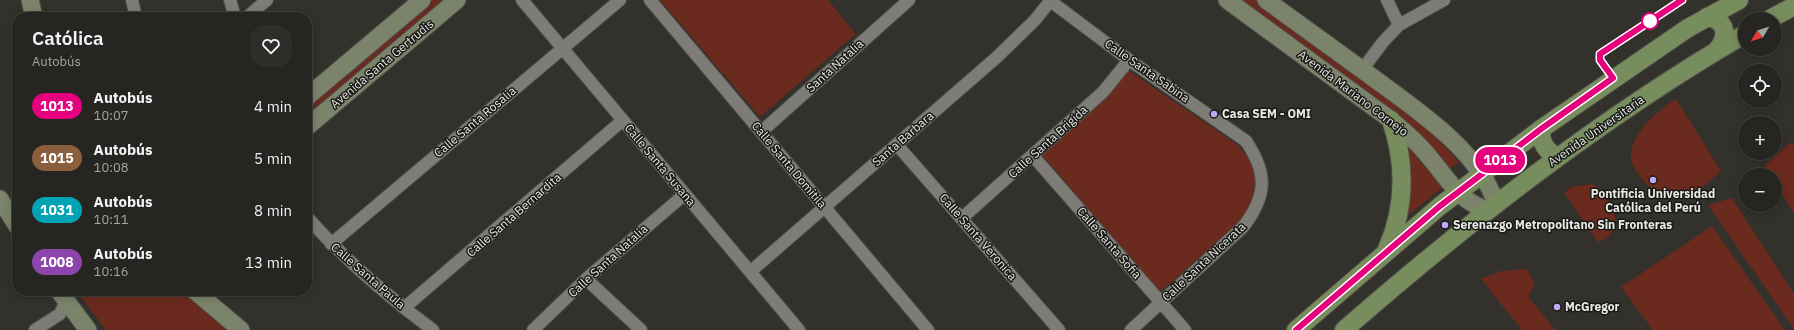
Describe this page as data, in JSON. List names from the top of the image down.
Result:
{
  "streets": {
    "main road": ["Avenida Santa Gertrudis", "Avenida Mariano Cornejo", "Avenida Universitaria"],
    "street": [
      "Santa Natalia",
      "Calle Santa Sabina",
      "Calle Santa Rosalia",
      "Santa Barbara",
      "Calle Santa Brigida",
      "Calle Santa Susana",
      "Calle Santa Domitila",
      "Calle Santa Bernardita",
      "Calle Santa Veronica",
      "Calle Santa Sofia",
      "Calle Santa Natalia",
      "Calle Santa Nicerata",
      "Calle Santa Paula"
    ]
  },
  "crossings": [
    ["Santa Natalia", "Calle Santa Domitila"],
    ["Calle Santa Sabina", "Santa Barbara"],
    ["Calle Santa Sabina", "Calle Santa Brigida"],
    ["Calle Santa Sabina", "Calle Santa Nicerata"],
    ["Avenida Mariano Cornejo", "Avenida Universitaria"],
    ["Calle Santa Rosalia", "Calle Santa Susana"],
    ["Calle Santa Rosalia", "Calle Santa Paula"],
    ["Santa Barbara", "Calle Santa Susana"],
    ["Santa Barbara", "Calle Santa Domitila"],
    ["Santa Barbara", "Calle Santa Veronica"],
    ["Calle Santa Brigida", "Calle Santa Veronica"],
    ["Calle Santa Brigida", "Calle Santa Sofia"],
    ["Calle Santa Susana", "Calle Santa Bernardita"],
    ["Calle Santa Susana", "Calle Santa Natalia"],
    ["Calle Santa Bernardita", "Calle Santa Paula"],
    ["Calle Santa Sofia", "Calle Santa Nicerata"]
  ],
  "places": [
    "Casa SEM - OMI",
    "Pontificia Universidad Católica del Perú",
    "Serenazgo Metropolitano Sin Fronteras",
    "McGregor"
  ],
  "lines": ["bus line 1013"],
  "north": "bottom left",
  "page": {
    "on_map": "1013",
    "map_buttons": ["+", "−"],
    "heading": ["Católica", "Autobús"],
    "list": [
      {
        "mark": "1013",
        "name": "Autobús",
        "note": "10:07",
        "value": "4 min"
      },
      {
        "mark": "1015",
        "name": "Autobús",
        "note": "10:08",
        "value": "5 min"
      },
      {
        "mark": "1031",
        "name": "Autobús",
        "note": "10:11",
        "value": "8 min"
      },
      {
        "mark": "1008",
        "name": "Autobús",
        "note": "10:16",
        "value": "13 min"
      }
    ]
  }
}
